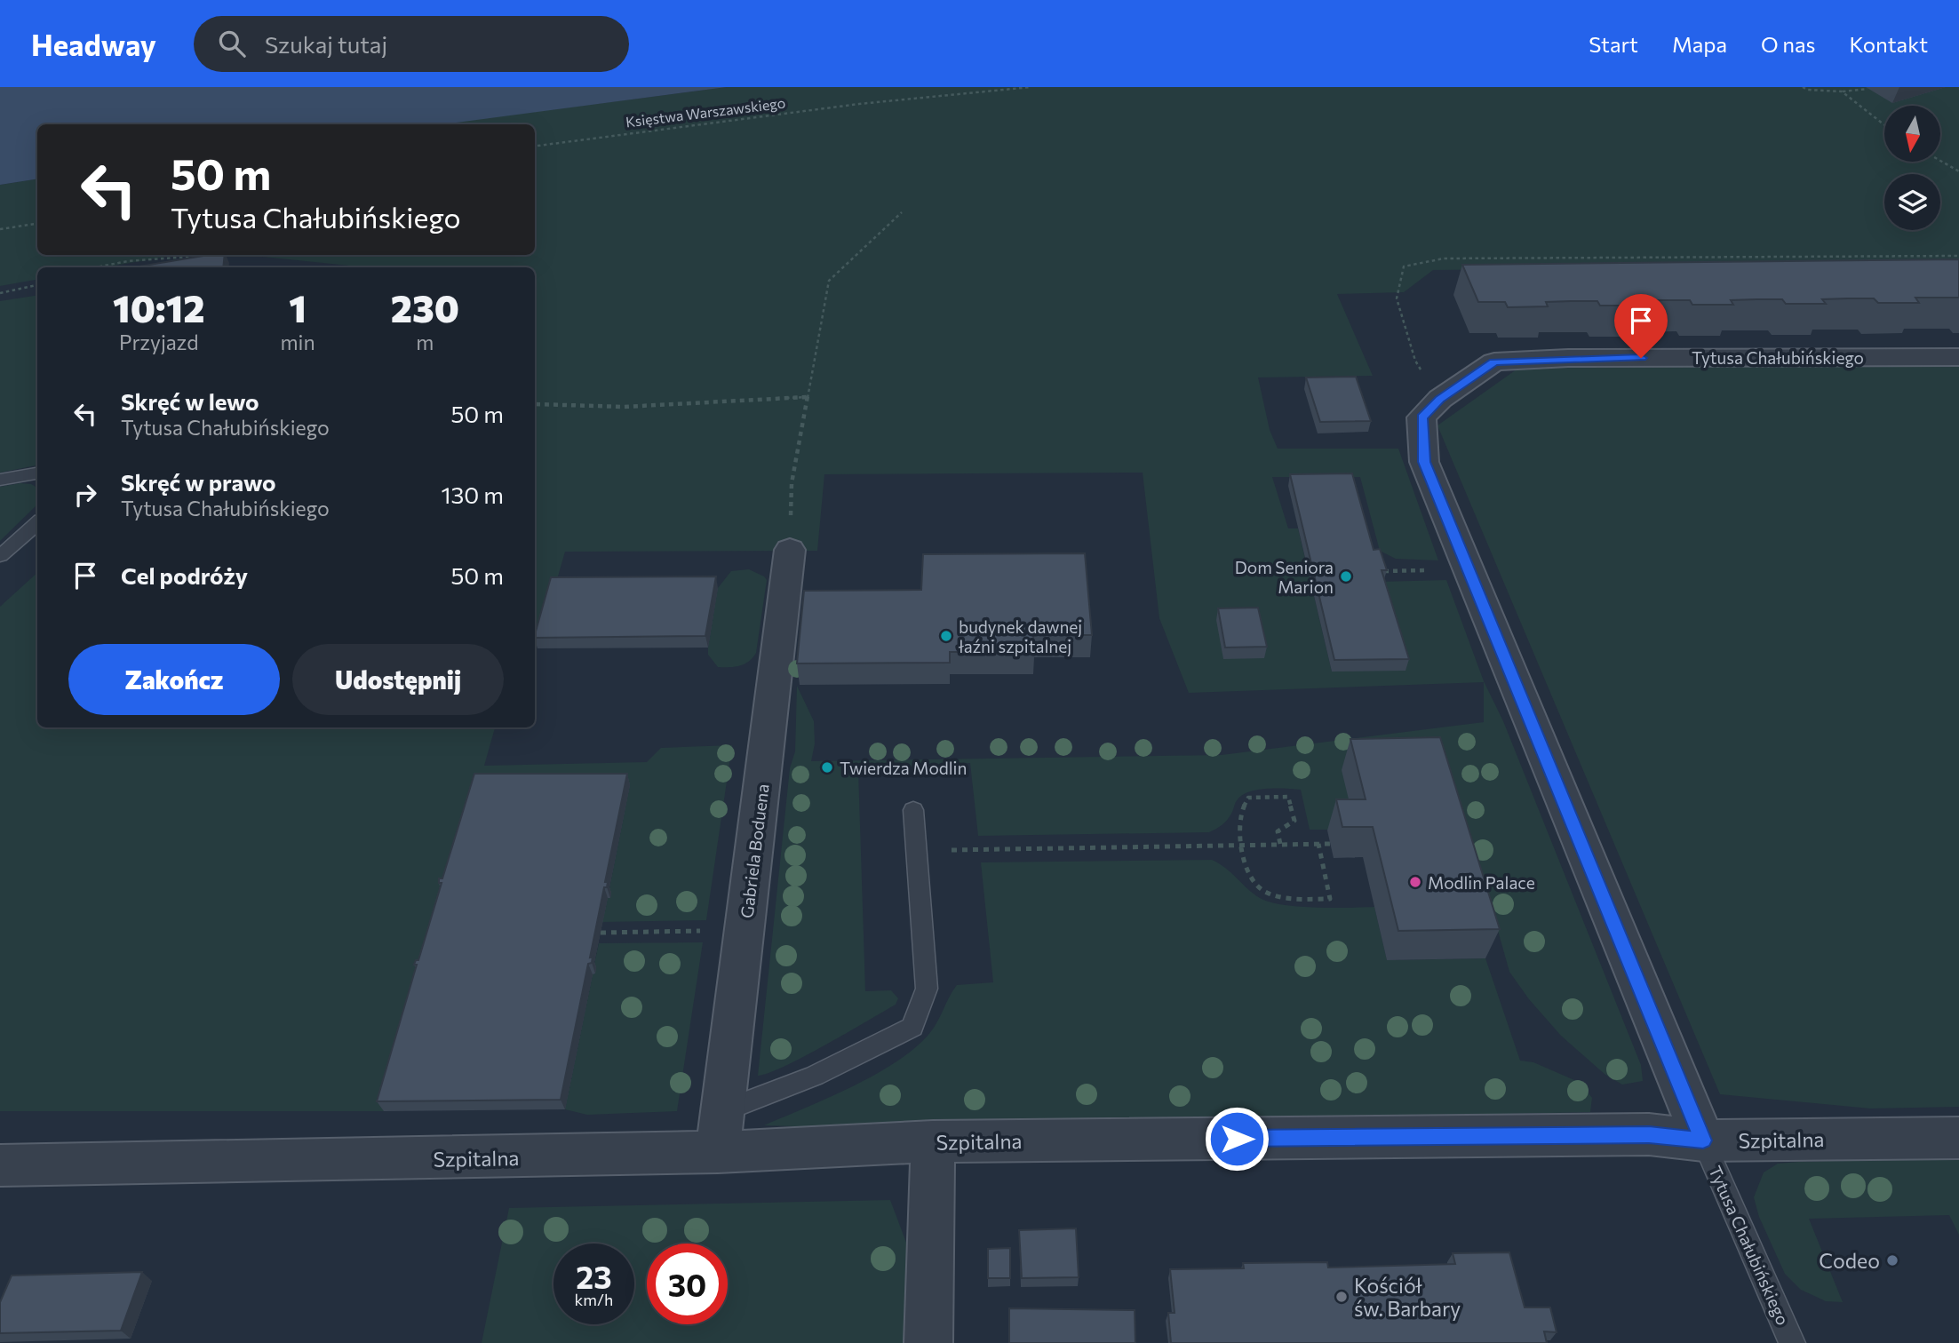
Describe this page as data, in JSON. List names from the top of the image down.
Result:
{
  "streets": {
    "street": ["Tytusa Chałubińskiego", "Gabriela Boduena", "Szpitalna"],
    "path": ["Księstwa Warszawskiego"]
  },
  "crossings": [
    ["Tytusa Chałubińskiego", "Szpitalna"],
    ["Gabriela Boduena", "Szpitalna"]
  ],
  "places": [
    "Dom Seniora Marion",
    "budynek dawnej łaźni szpitalnej",
    "Twierdza Modlin",
    "Modlin Palace",
    "Codeo",
    "Kościół św. Barbary"
  ],
  "north": "bottom",
  "page": {
    "header": "Headway",
    "search": "Szukaj tutaj",
    "nav": [
      "Start",
      "Mapa",
      "O nas",
      "Kontakt"
    ],
    "turn": ["50 m", "Tytusa Chałubińskiego"],
    "eta": [
      "10:12",
      "Przyjazd",
      "1",
      "min",
      "230",
      "m"
    ],
    "list": [
      {
        "name": "Skręć w lewo",
        "note": "Tytusa Chałubińskiego",
        "value": "50 m"
      },
      {
        "name": "Skręć w prawo",
        "note": "Tytusa Chałubińskiego",
        "value": "130 m"
      },
      {
        "name": "Cel podróży",
        "value": "50 m"
      }
    ],
    "buttons": ["Zakończ", "Udostępnij"],
    "speed": "23 km/h",
    "limit": "30"
  }
}
